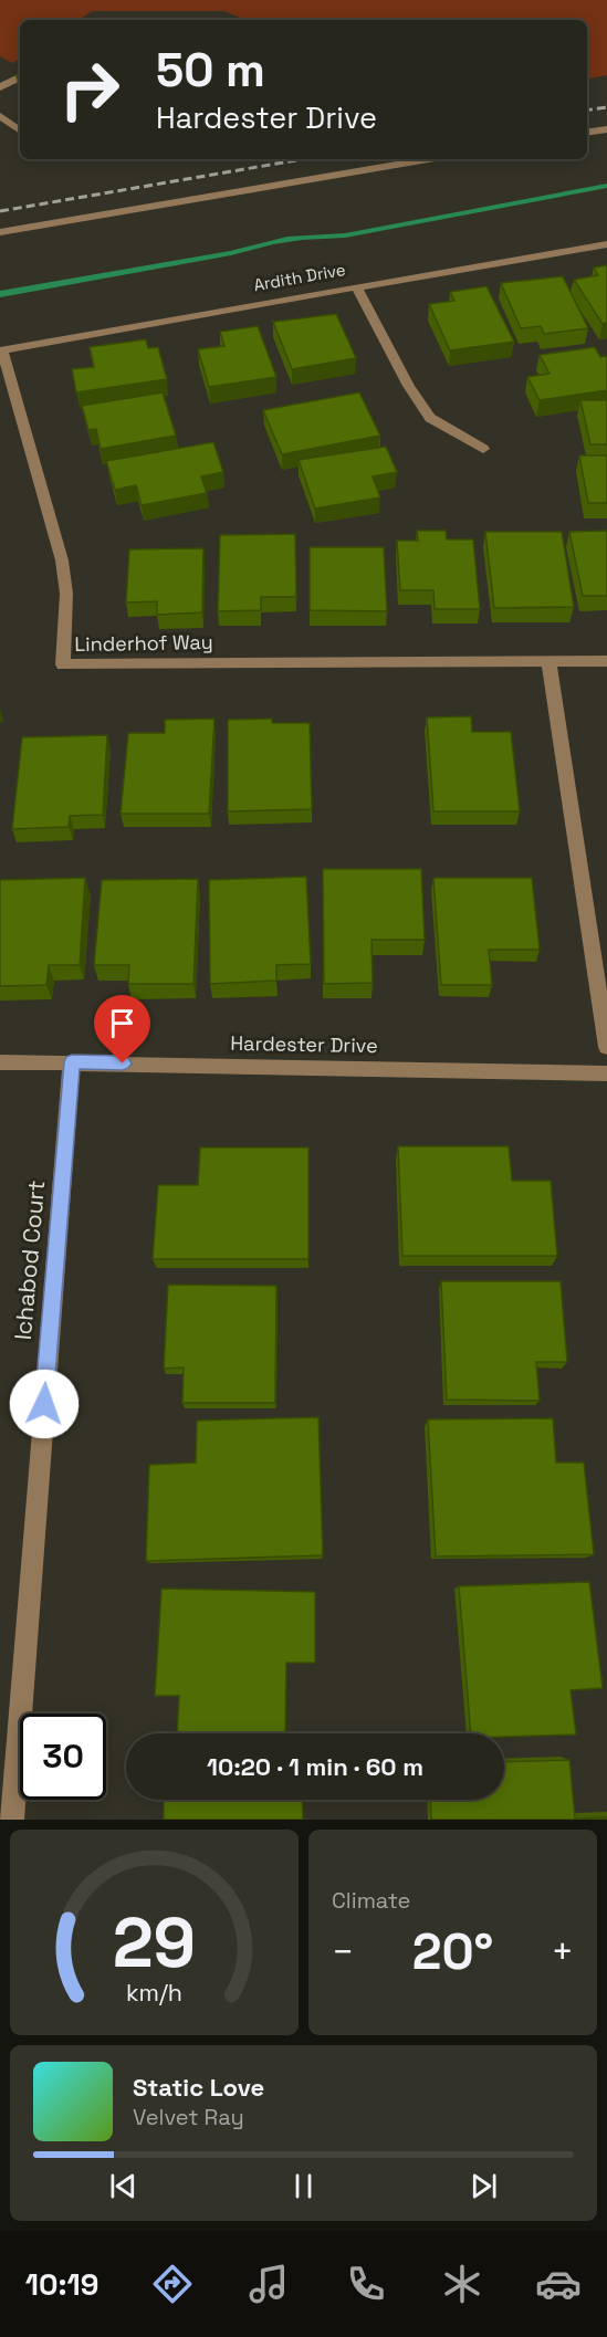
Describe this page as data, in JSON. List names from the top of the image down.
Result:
{
  "streets": {
    "street": [
      "Ardith Drive",
      "Linderhof Way",
      "Hardester Drive",
      "Ichabod Court"
    ]
  },
  "crossings": [
    ["Ardith Drive", "Linderhof Way"],
    ["Hardester Drive", "Ichabod Court"]
  ],
  "page": {
    "turn": ["50 m", "Hardester Drive"],
    "limit": "30",
    "trip": "10:20 · 1 min · 60 m",
    "tile": "Climate",
    "heat": ["−", "20°", "+"],
    "song": ["Static Love", "Velvet Ray"],
    "tabs": "10:19",
    "gauge": ["29", "km/h"]
  }
}
